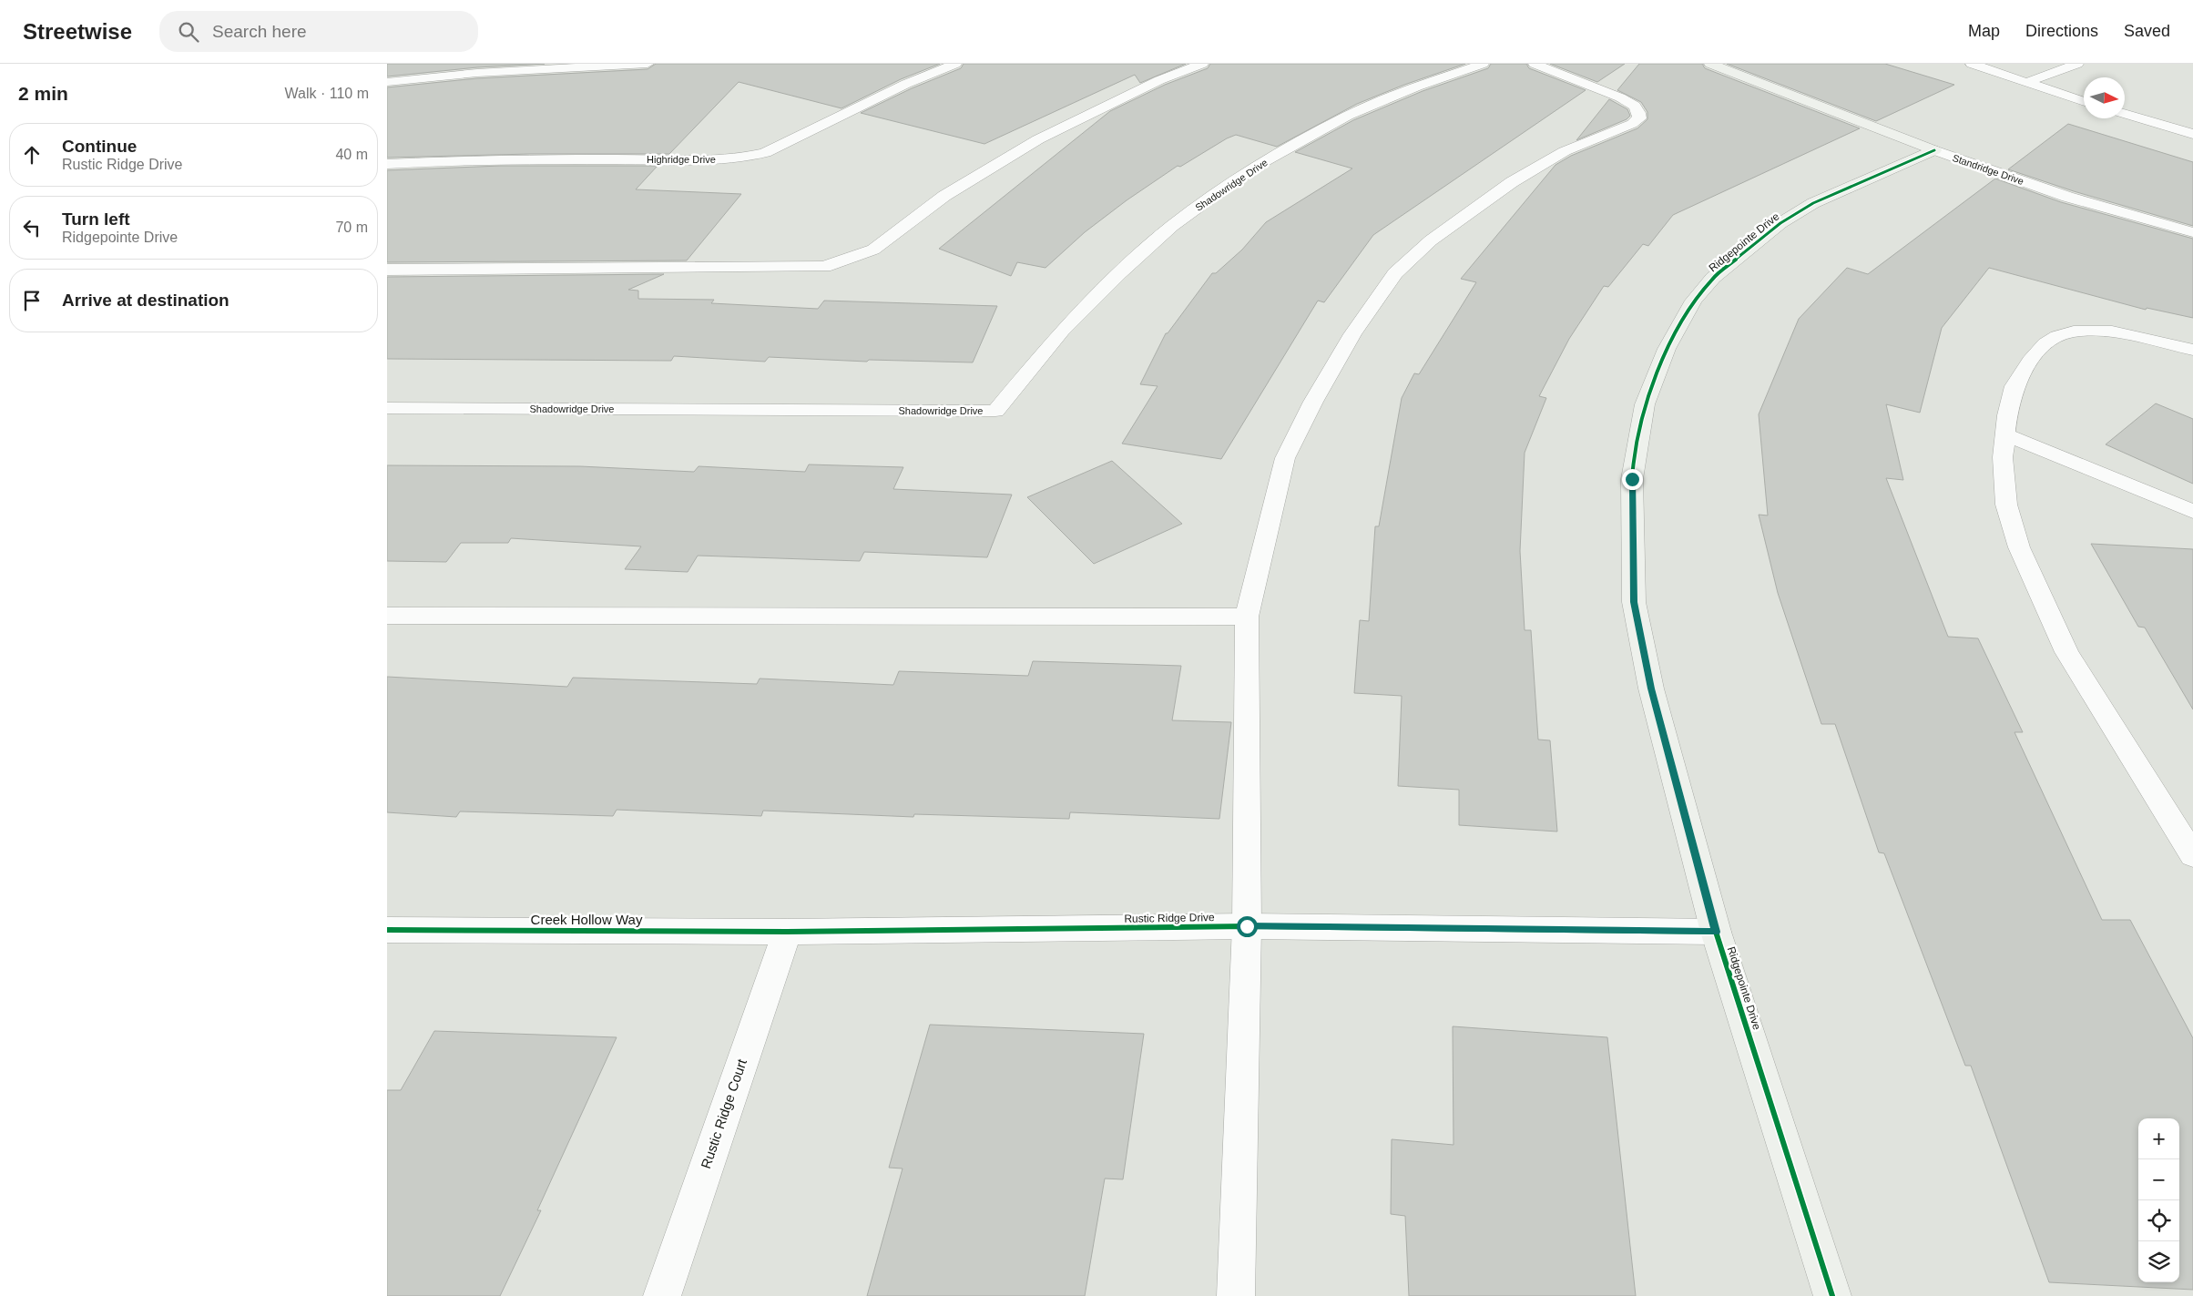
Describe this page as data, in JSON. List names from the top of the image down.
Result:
{
  "streets": {
    "street": [
      "Highridge Drive",
      "Standridge Drive",
      "Shadowridge Drive",
      "Ridgepointe Drive",
      "Rustic Ridge Drive",
      "Creek Hollow Way",
      "Rustic Ridge Court"
    ]
  },
  "crossings": [
    ["Standridge Drive", "Ridgepointe Drive"],
    ["Ridgepointe Drive", "Rustic Ridge Drive"],
    ["Rustic Ridge Drive", "Creek Hollow Way"],
    ["Rustic Ridge Drive", "Rustic Ridge Court"],
    ["Creek Hollow Way", "Rustic Ridge Court"]
  ],
  "north": "right",
  "page": {
    "header": "Streetwise",
    "search": "Search here",
    "nav": ["Map", "Directions", "Saved"],
    "heading": ["2 min", "Walk · 110 m"],
    "list": [
      ["Continue", "Rustic Ridge Drive", "40 m"],
      ["Turn left", "Ridgepointe Drive", "70 m"],
      "Arrive at destination"
    ],
    "map_buttons": ["+", "−"]
  }
}
